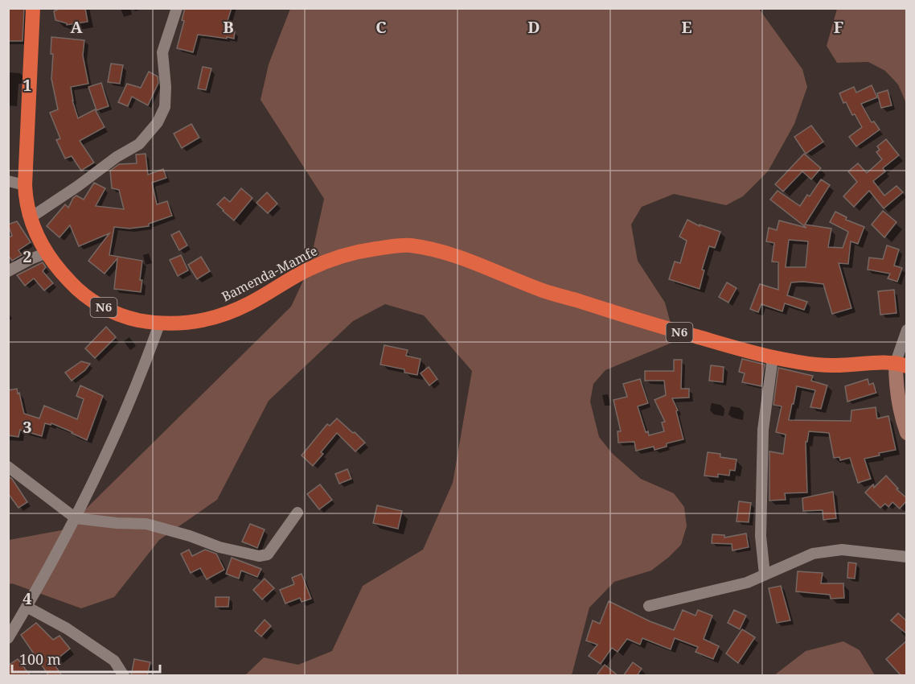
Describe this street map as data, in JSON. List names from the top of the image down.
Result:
{
  "streets": {
    "highway": ["Bamenda-Mamfe", "N6"]
  },
  "scale_bar": "100 m",
  "grid": {
    "columns": [
      "A",
      "B",
      "C",
      "D",
      "E",
      "F"
    ],
    "rows": [
      "1",
      "2",
      "3",
      "4"
    ]
  }
}
